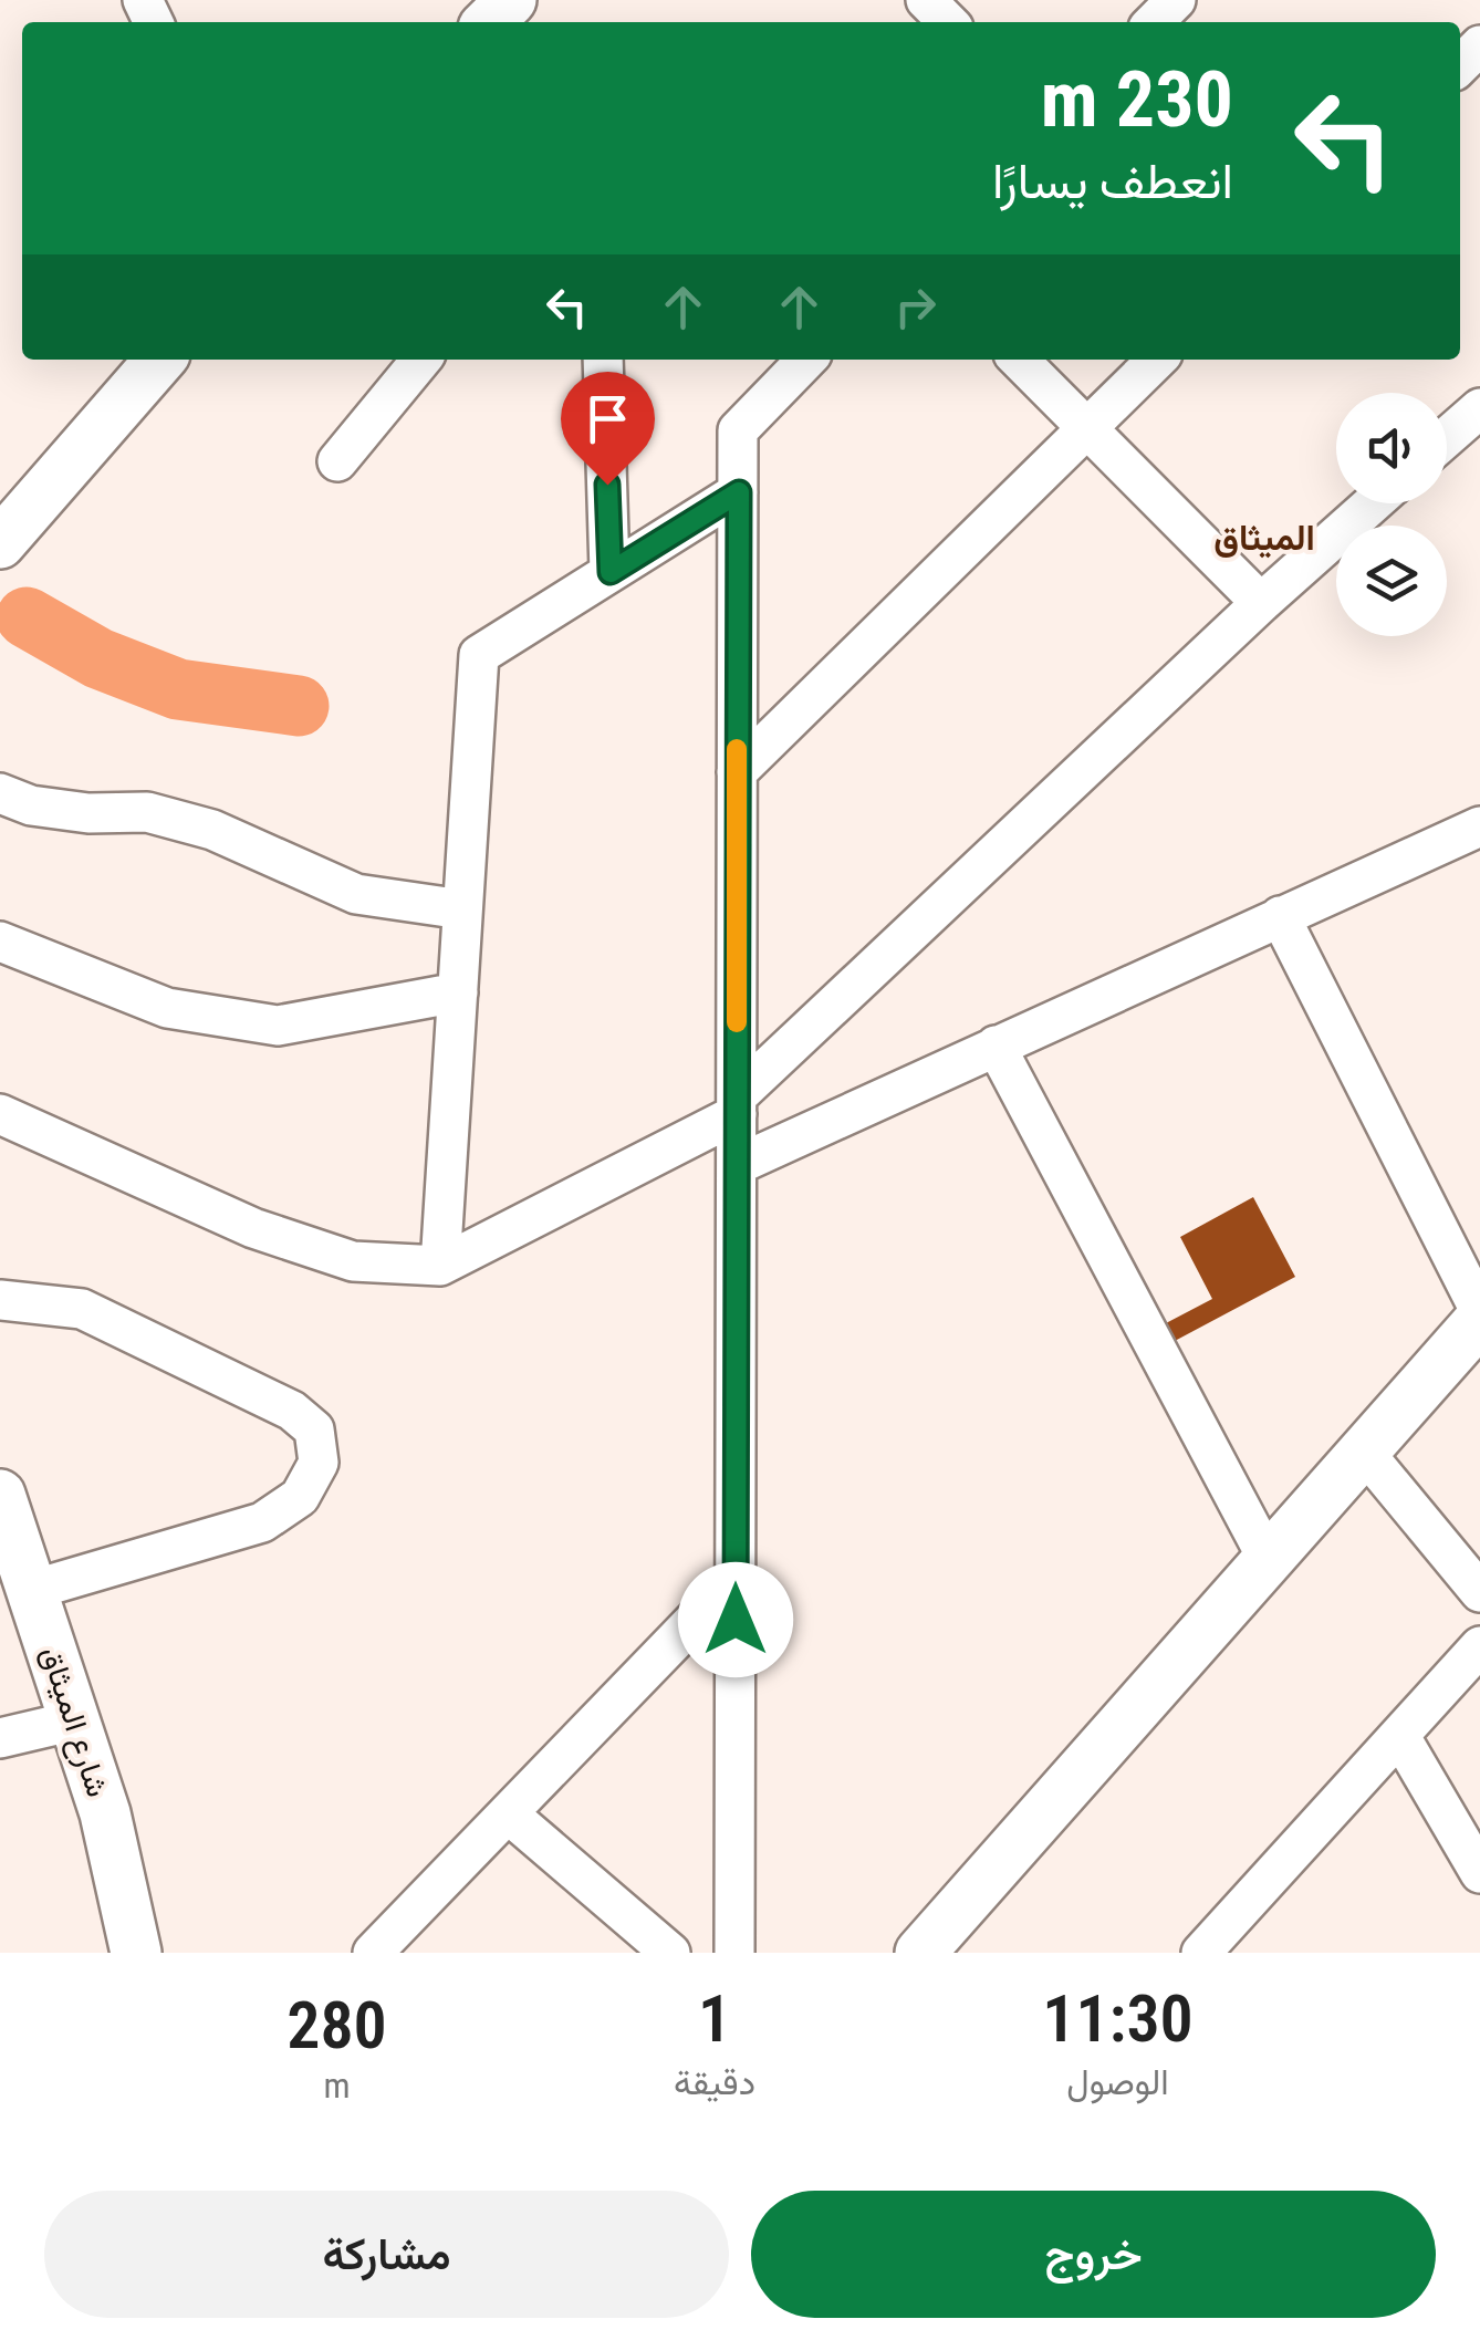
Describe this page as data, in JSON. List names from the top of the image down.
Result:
{
  "streets": {
    "street": ["شارع الميثاق"]
  },
  "districts": ["الميثاق"],
  "page": {
    "turn": ["230 m", "انعطف يسارًا"],
    "eta": [
      "11:30",
      "الوصول",
      "1",
      "دقيقة",
      "280",
      "m"
    ],
    "buttons": ["خروج", "مشاركة"]
  }
}
